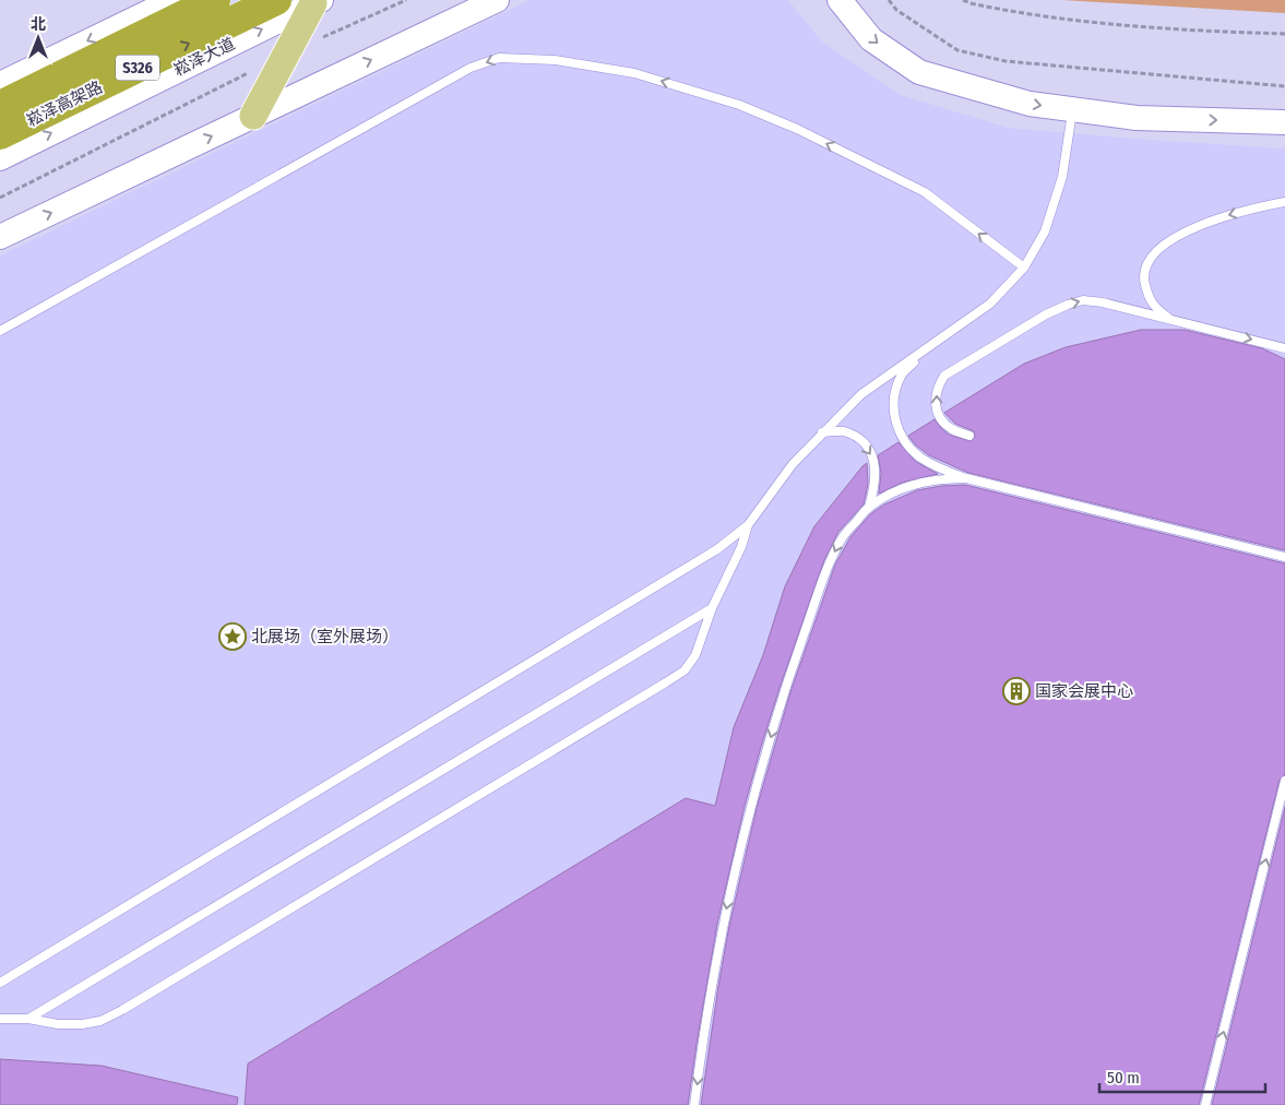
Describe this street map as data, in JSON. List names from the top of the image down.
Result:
{
  "streets": {
    "highway": ["S326", "崧泽高架路"],
    "street": ["崧泽大道"]
  },
  "places": {
    "place": ["北展场（室外展场）"],
    "building": ["国家会展中心"]
  },
  "scale_bar": "50 m",
  "north": "top"
}
